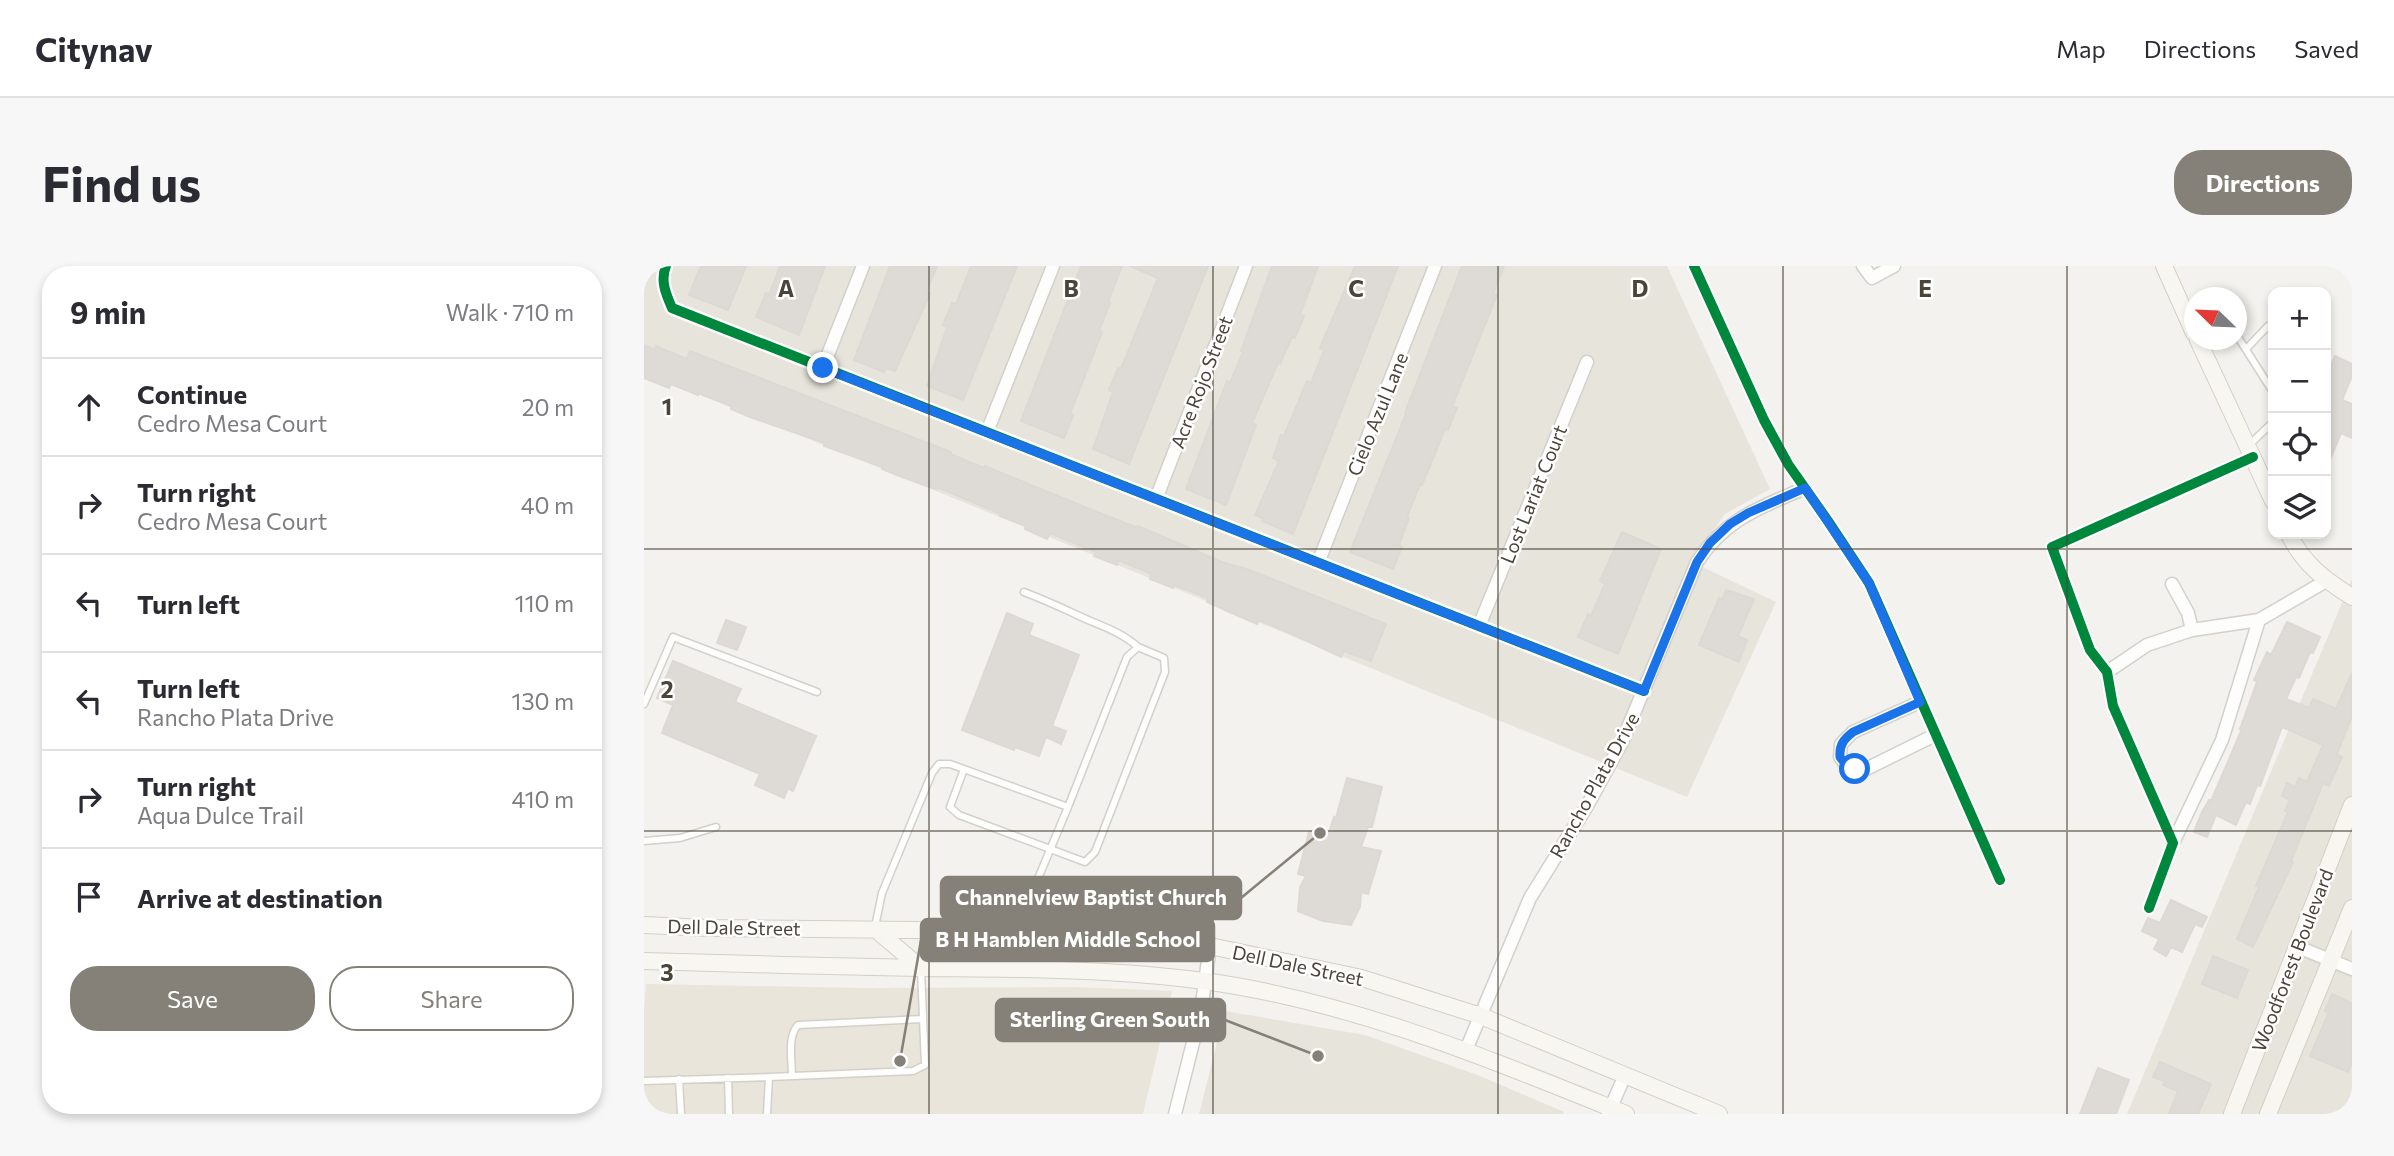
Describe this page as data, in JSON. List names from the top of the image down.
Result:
{
  "streets": {
    "main road": ["Dell Dale Street", "Woodforest Boulevard"],
    "street": [
      "Acre Rojo Street",
      "Cielo Azul Lane",
      "Lost Lariat Court",
      "Rancho Plata Drive"
    ]
  },
  "crossings": [
    ["Rancho Plata Drive", "Dell Dale Street"]
  ],
  "places": ["Channelview Baptist Church", "Sterling Green South", "B H Hamblen Middle School"],
  "north": "top left",
  "page": {
    "header": "Citynav",
    "nav": ["Map", "Directions", "Saved"],
    "buttons": [
      "Directions",
      ["Save", "Share"]
    ],
    "title": "Find us",
    "heading": ["9 min", "Walk · 710 m"],
    "map_buttons": ["+", "−"],
    "list": [
      ["Continue", "Cedro Mesa Court", "20 m"],
      ["Turn right", "Cedro Mesa Court", "40 m"],
      ["Turn left", "110 m"],
      ["Turn left", "Rancho Plata Drive", "130 m"],
      ["Turn right", "Aqua Dulce Trail", "410 m"],
      "Arrive at destination"
    ]
  },
  "grid": {
    "columns": [
      "A",
      "B",
      "C",
      "D",
      "E"
    ],
    "rows": ["1", "2", "3"]
  }
}
